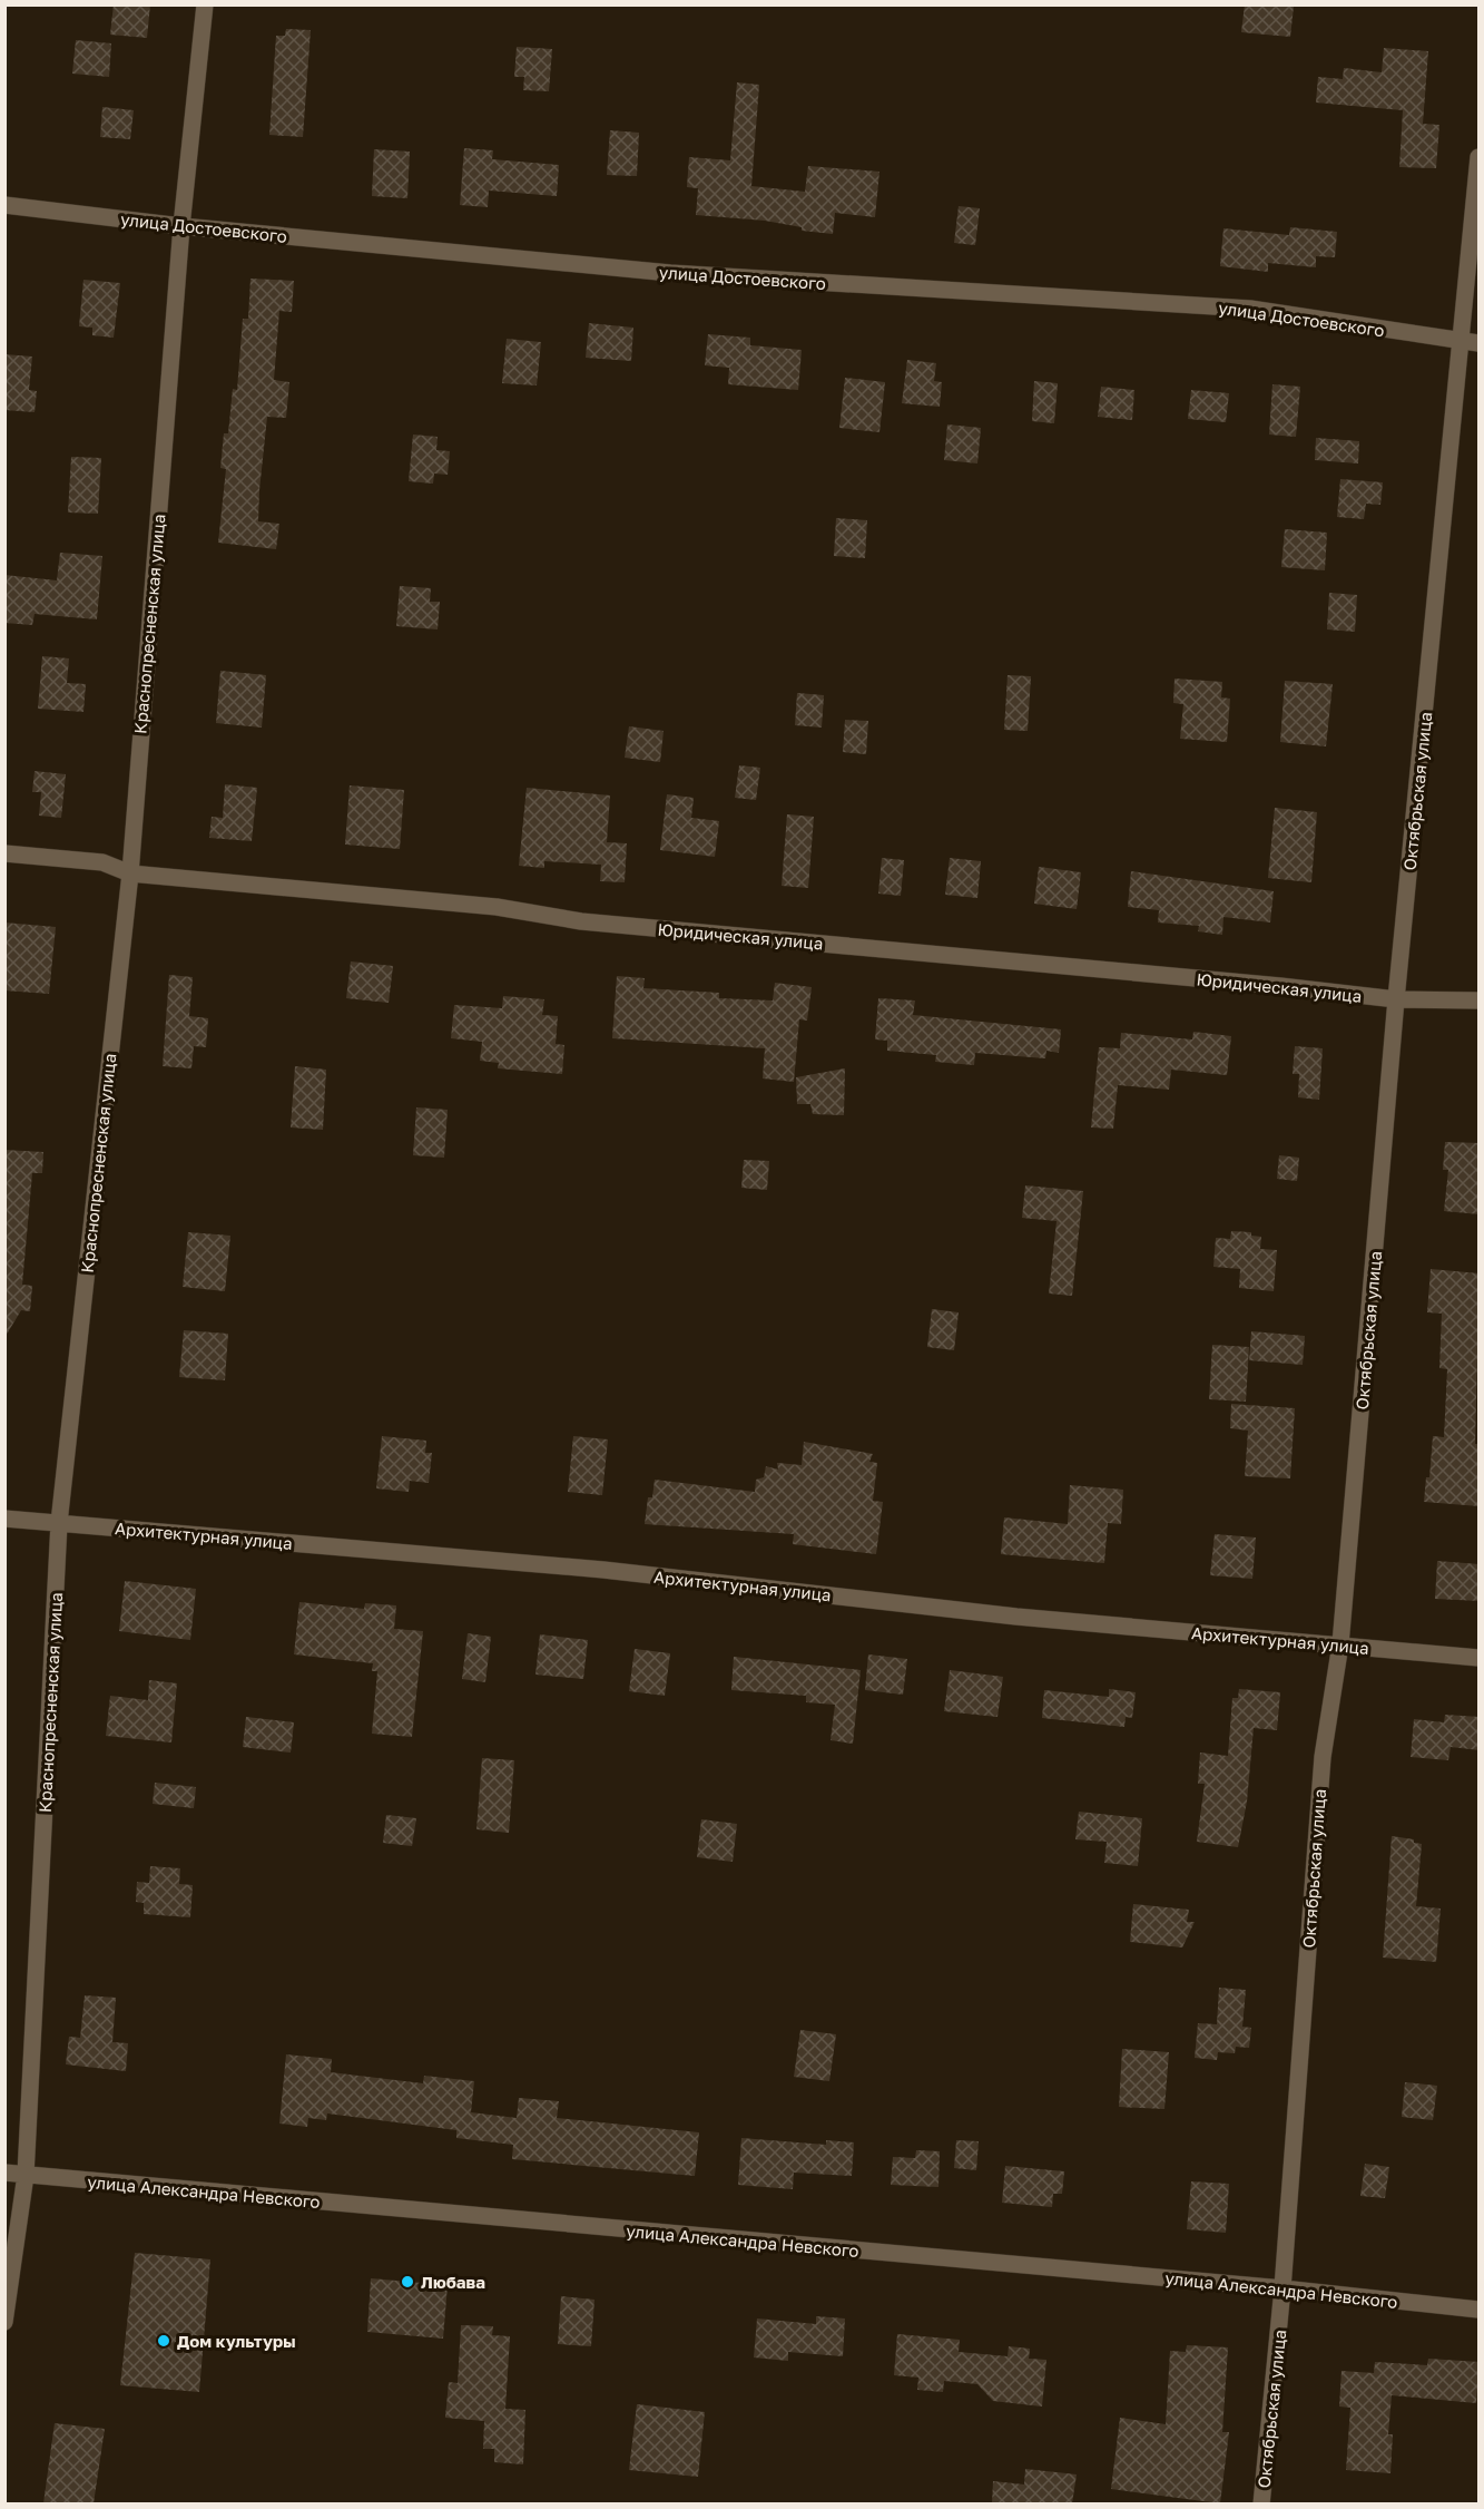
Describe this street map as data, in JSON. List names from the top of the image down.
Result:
{
  "streets": {
    "street": [
      "улица Достоевского",
      "Краснопресненская улица",
      "Октябрьская улица",
      "Юридическая улица",
      "Архитектурная улица",
      "улица Александра Невского"
    ]
  },
  "crossings": [
    ["улица Достоевского", "Краснопресненская улица"],
    ["улица Достоевского", "Октябрьская улица"],
    ["Краснопресненская улица", "Юридическая улица"],
    ["Краснопресненская улица", "Архитектурная улица"],
    ["Краснопресненская улица", "улица Александра Невского"],
    ["Октябрьская улица", "Юридическая улица"],
    ["Октябрьская улица", "Архитектурная улица"],
    ["Октябрьская улица", "улица Александра Невского"]
  ],
  "places": ["Любава", "Дом культуры"]
}
